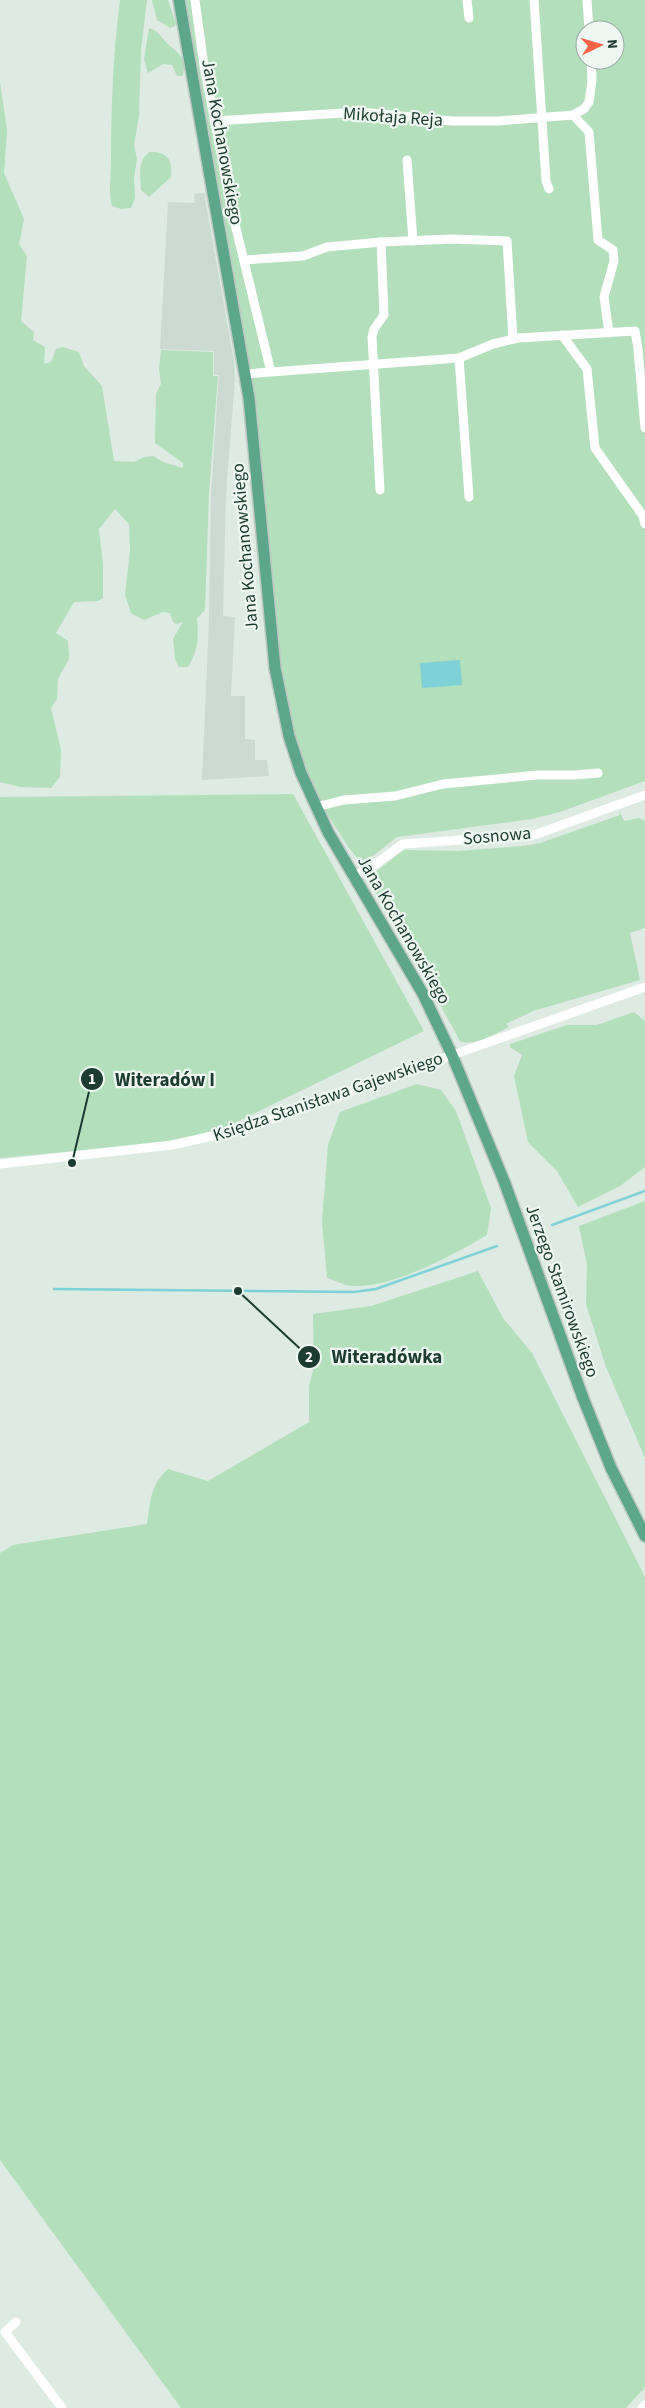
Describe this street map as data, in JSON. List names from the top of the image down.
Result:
{
  "streets": {
    "main road": ["Jana Kochanowskiego", "Jerzego Stamirowskiego"],
    "street": ["Mikołaja Reja", "Sosnowa", "Księdza Stanisława Gajewskiego"]
  },
  "crossings": [
    ["Mikołaja Reja", "Jana Kochanowskiego"],
    ["Jana Kochanowskiego", "Sosnowa"],
    ["Jana Kochanowskiego", "Księdza Stanisława Gajewskiego"],
    ["Jana Kochanowskiego", "Jerzego Stamirowskiego"],
    ["Księdza Stanisława Gajewskiego", "Jerzego Stamirowskiego"]
  ],
  "places": ["Witeradów I", "Witeradówka"],
  "north": "right"
}
